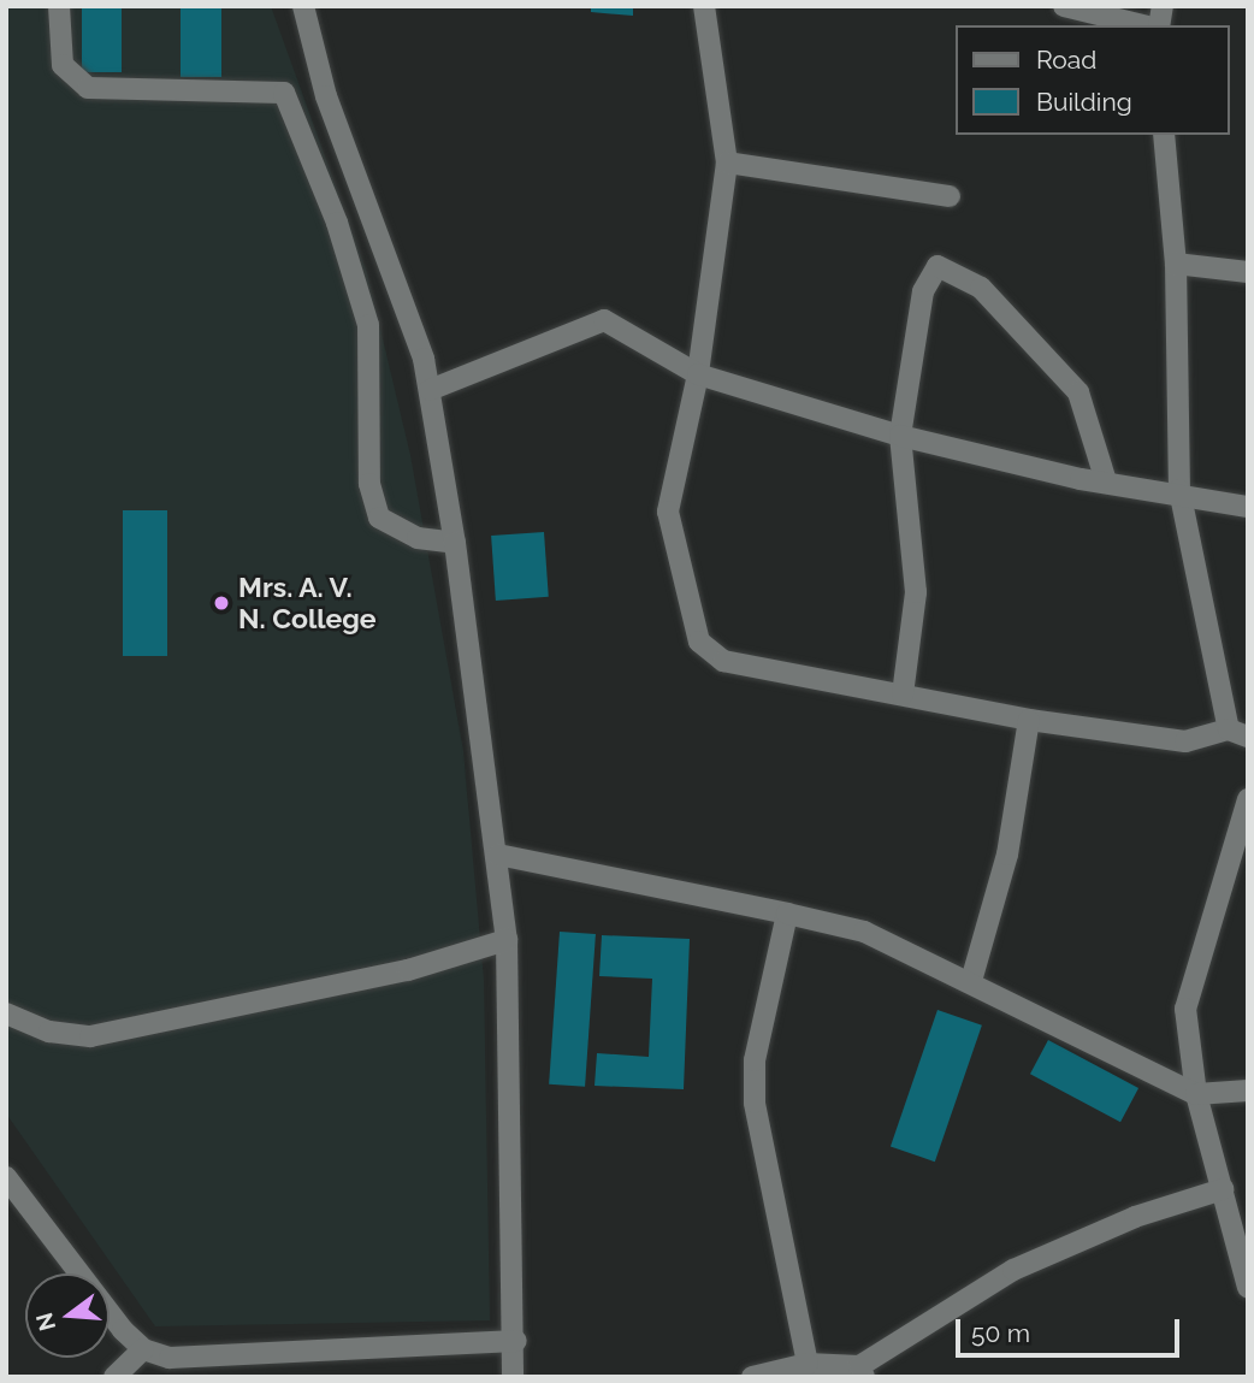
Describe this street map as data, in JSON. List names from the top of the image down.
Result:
{
  "places": ["Mrs. A. V. N. College"],
  "legend": ["Road", "Building"],
  "scale_bar": "50 m",
  "north": "left"
}
